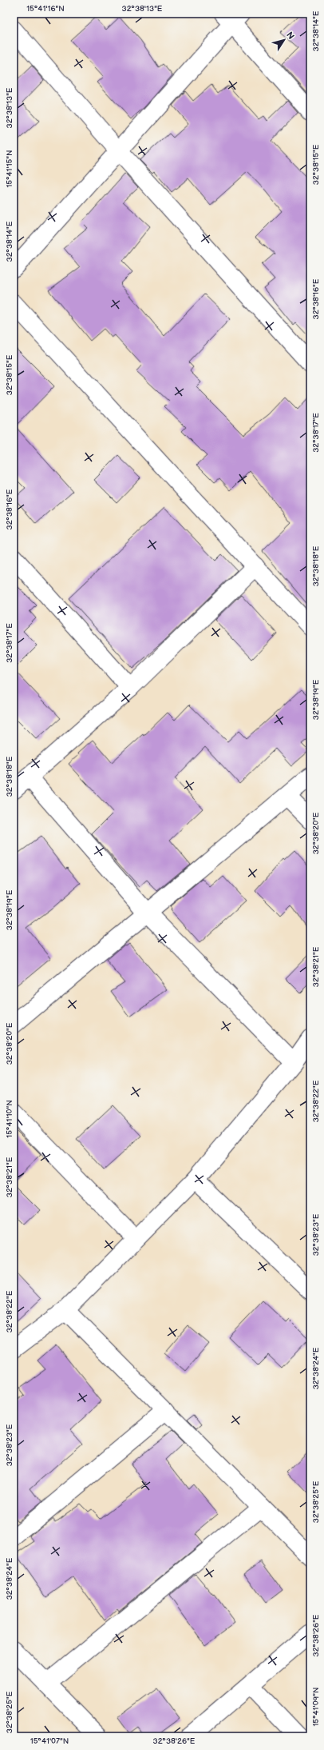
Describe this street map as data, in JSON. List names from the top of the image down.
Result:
{
  "north": "top right",
  "coordinates": [
    "15°41'16\"N",
    "32°38'13\"E",
    "32°38'14\"E",
    "32°38'15\"E",
    "15°41'15\"N",
    "32°38'16\"E",
    "32°38'17\"E",
    "32°38'18\"E",
    "32°38'19\"E",
    "32°38'20\"E",
    "32°38'21\"E",
    "32°38'22\"E",
    "15°41'10\"N",
    "32°38'23\"E",
    "32°38'24\"E",
    "32°38'25\"E",
    "32°38'26\"E",
    "15°41'09\"N",
    "15°41'07\"N"
  ]
}
